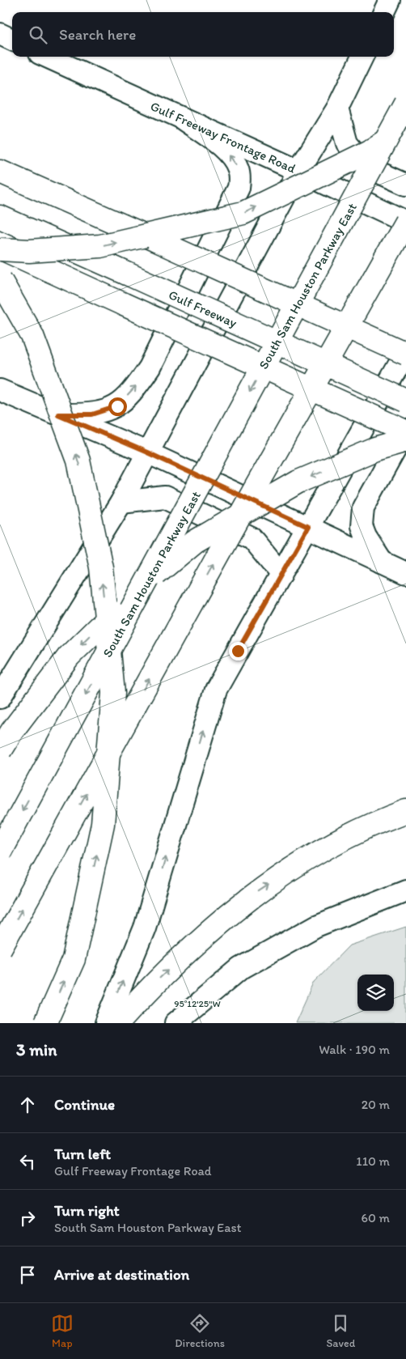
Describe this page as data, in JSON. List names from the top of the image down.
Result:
{
  "streets": {
    "highway": ["South Sam Houston Parkway East", "Gulf Freeway"],
    "main road": ["Gulf Freeway Frontage Road"]
  },
  "page": {
    "search": "Search here",
    "heading": ["3 min", "Walk · 190 m"],
    "list": [
      ["Continue", "20 m"],
      ["Turn left", "Gulf Freeway Frontage Road", "110 m"],
      ["Turn right", "South Sam Houston Parkway East", "60 m"],
      "Arrive at destination"
    ],
    "nav": ["Map", "Directions", "Saved"]
  },
  "coordinates": ["95°12'25\"W"]
}
